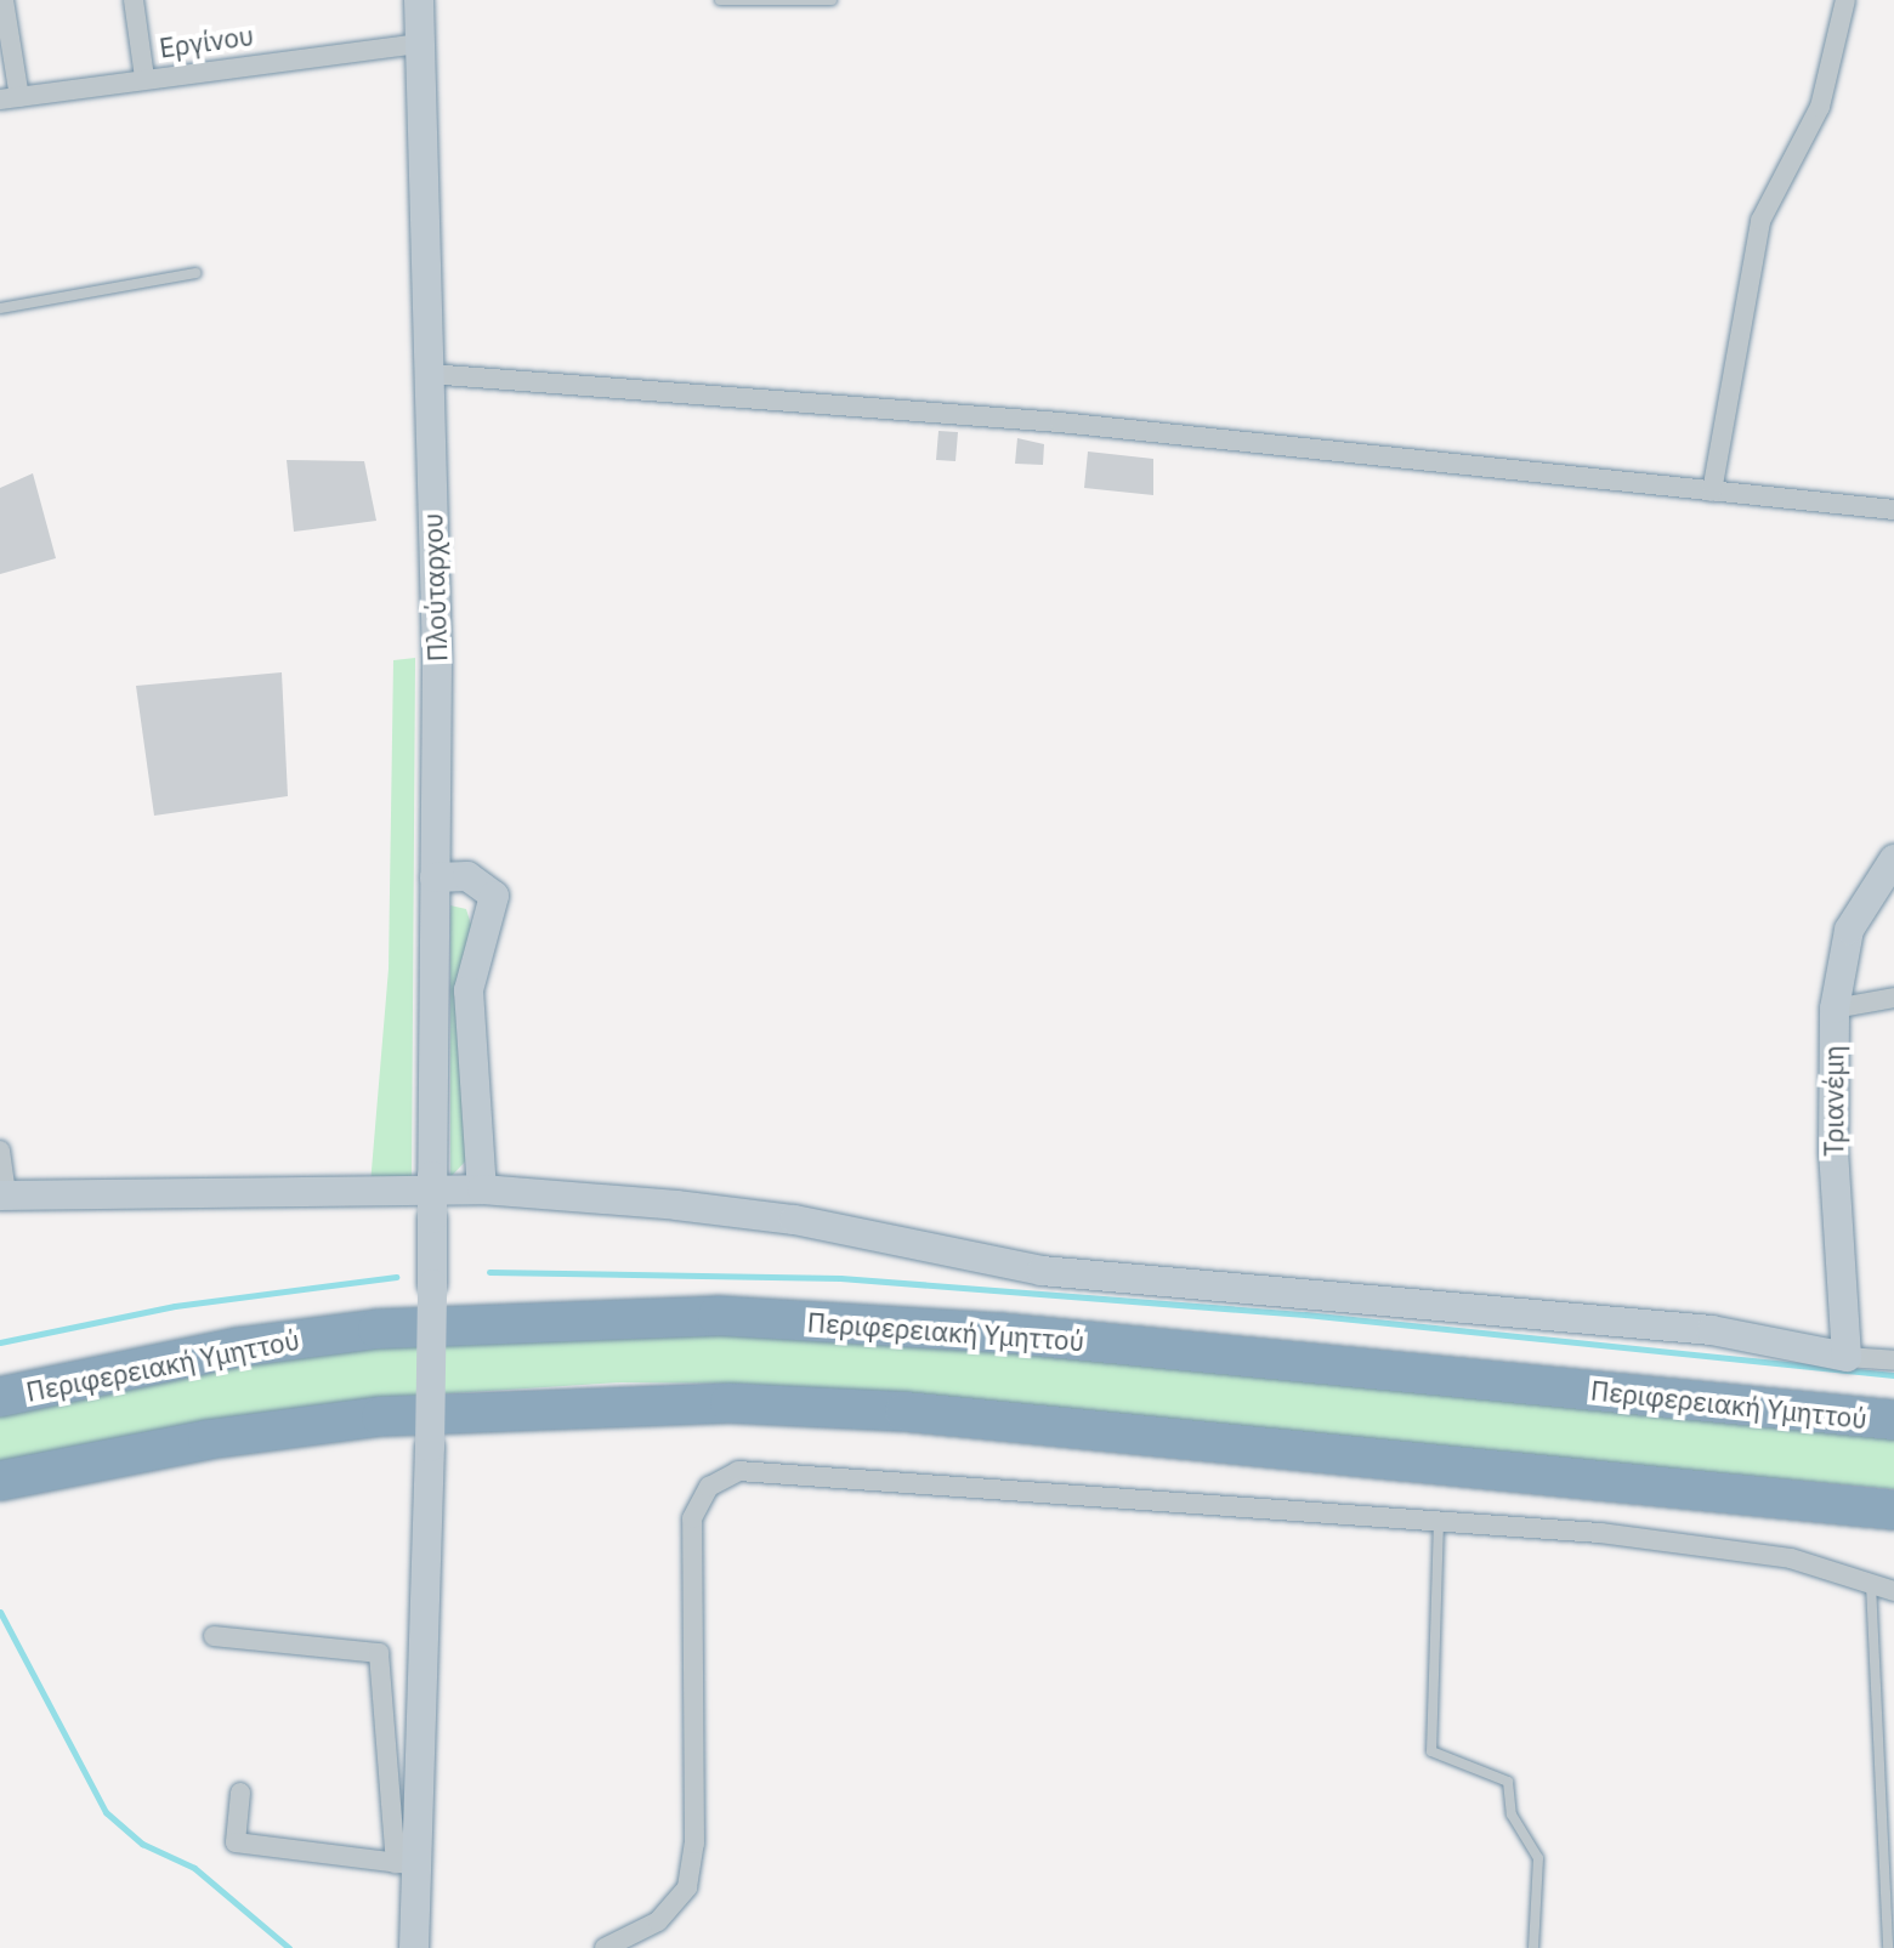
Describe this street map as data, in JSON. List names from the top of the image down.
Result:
{
  "streets": {
    "highway": ["Περιφερειακή Υμηττού"],
    "street": ["Εργίνου", "Πλούταρχου", "Τριανέμη"]
  },
  "crossings": [
    ["Εργίνου", "Πλούταρχου"]
  ]
}
